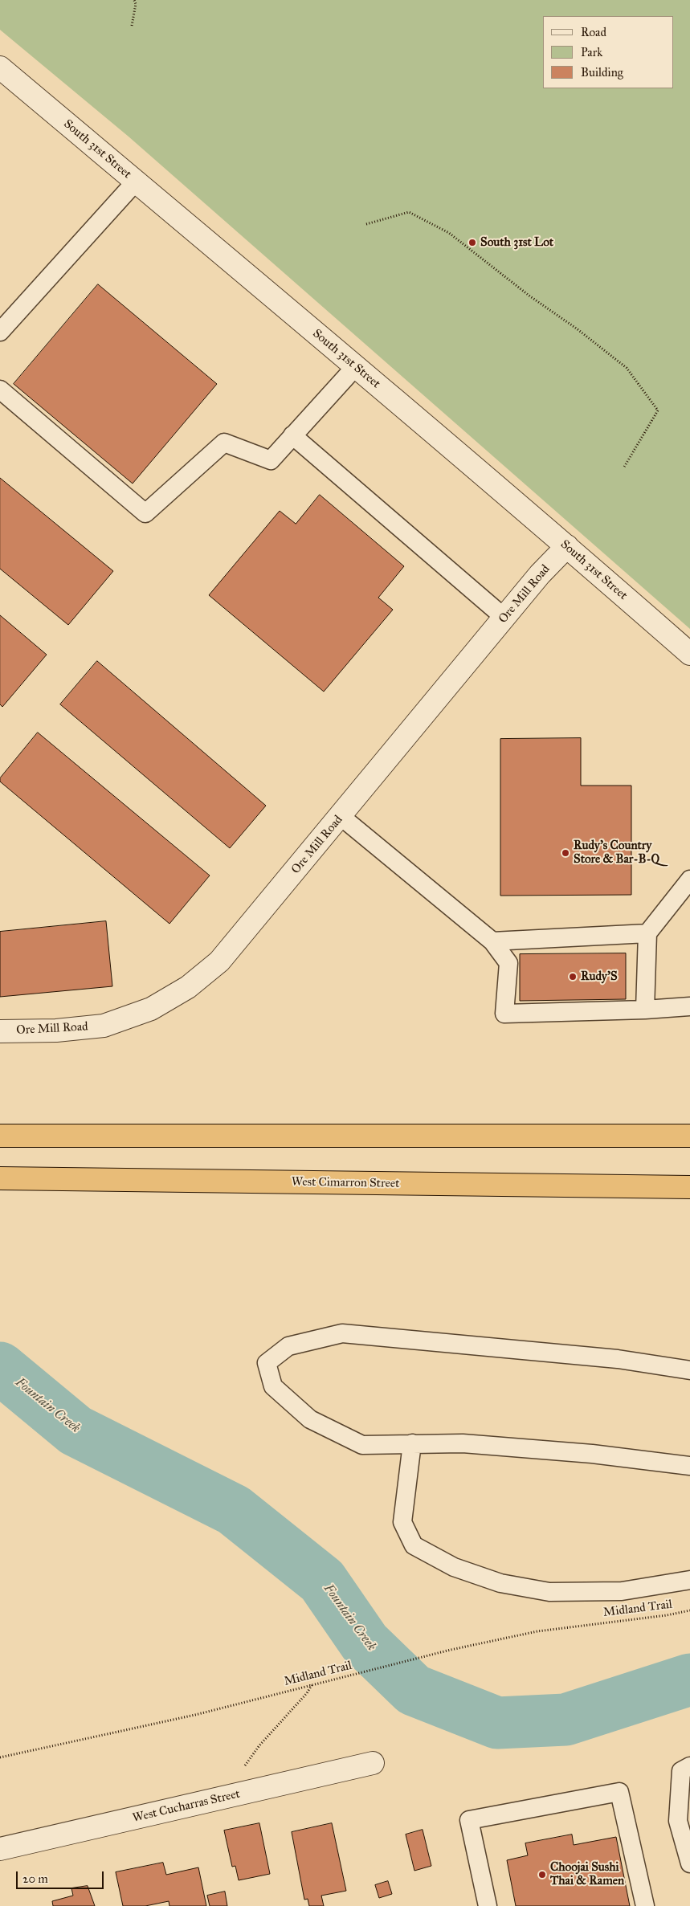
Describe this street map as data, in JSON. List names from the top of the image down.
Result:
{
  "streets": {
    "highway": ["West Cimarron Street"],
    "street": ["South 31st Street", "Ore Mill Road", "West Cucharras Street"],
    "path": ["Midland Trail"]
  },
  "crossings": [
    ["South 31st Street", "Ore Mill Road"]
  ],
  "water": ["Fountain Creek"],
  "places": [
    "South 31st Lot",
    "Rudy's Country Store & Bar-B-Q",
    "Rudy'S",
    "Choojai Sushi Thai & Ramen"
  ],
  "legend": ["Road", "Park", "Building"],
  "scale_bar": "20 m"
}
